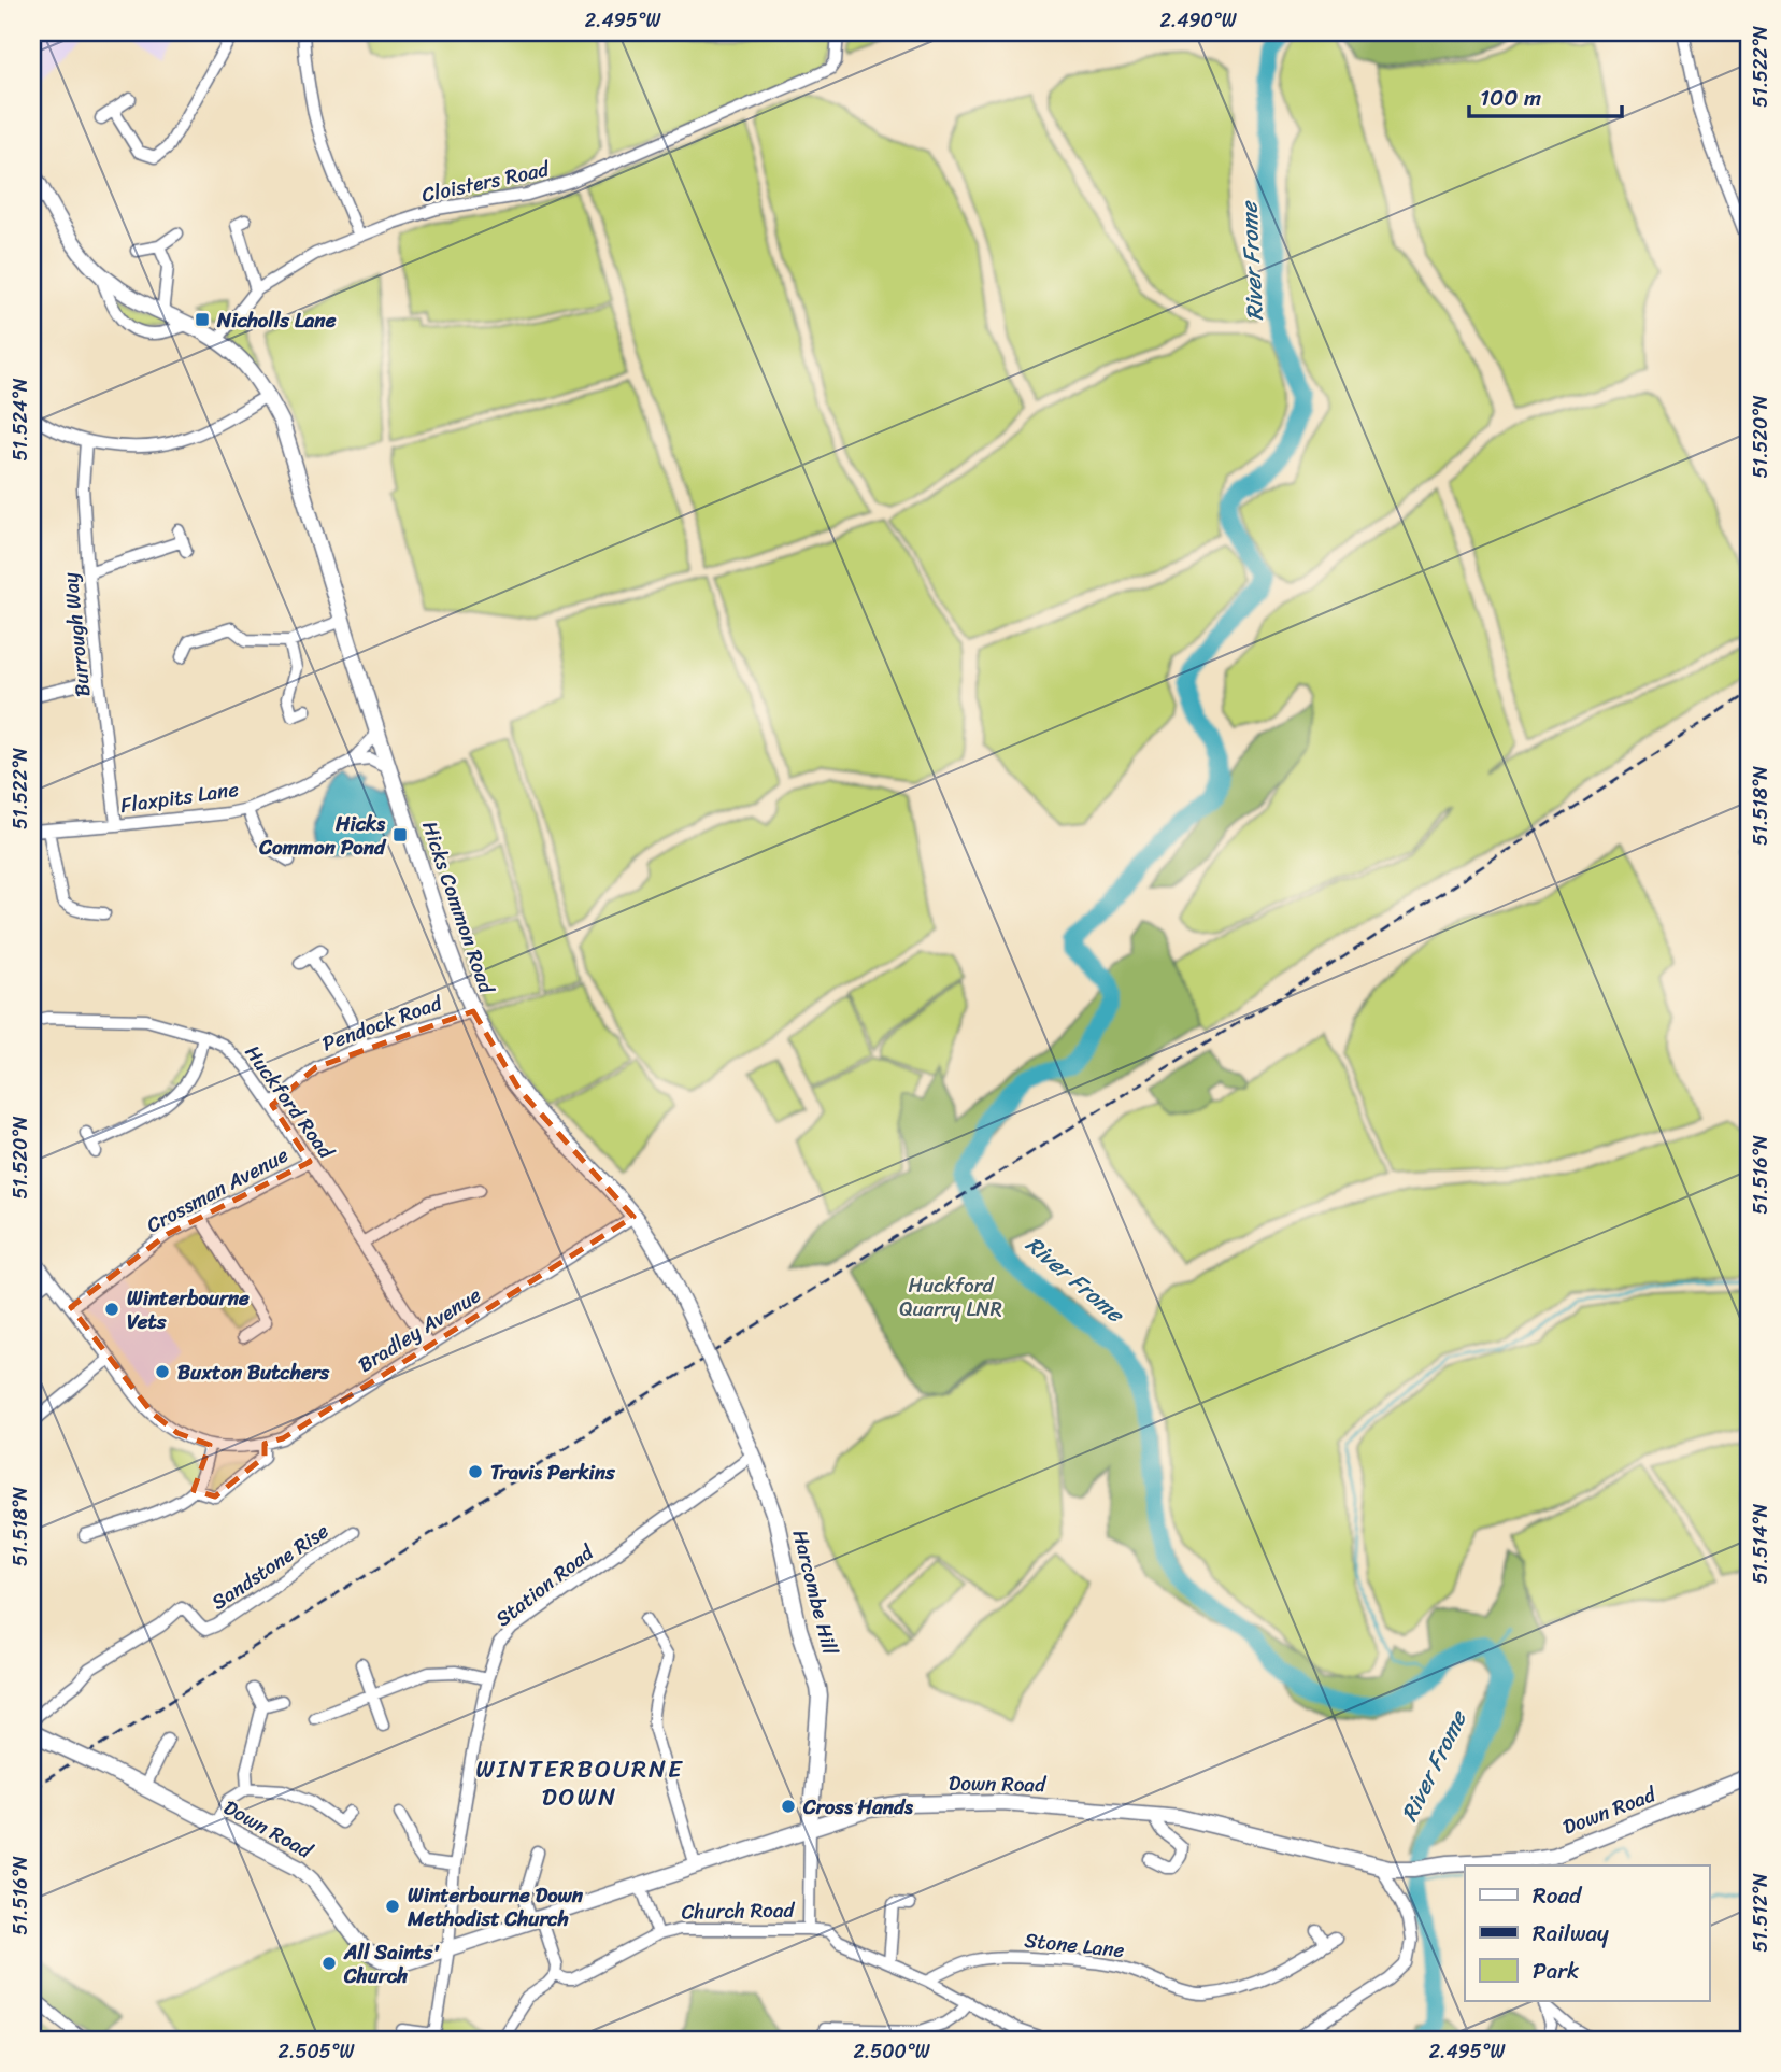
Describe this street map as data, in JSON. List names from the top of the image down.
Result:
{
  "streets": {
    "street": [
      "Cloisters Road",
      "Burrough Way",
      "Flaxpits Lane",
      "Hicks Common Road",
      "Pendock Road",
      "Huckford Road",
      "Crossman Avenue",
      "Bradley Avenue",
      "Sandstone Rise",
      "Station Road",
      "Harcombe Hill",
      "Down Road",
      "Church Road",
      "Stone Lane"
    ]
  },
  "crossings": [
    ["Burrough Way", "Flaxpits Lane"],
    ["Flaxpits Lane", "Hicks Common Road"],
    ["Hicks Common Road", "Pendock Road"],
    ["Hicks Common Road", "Bradley Avenue"],
    ["Hicks Common Road", "Harcombe Hill"],
    ["Pendock Road", "Huckford Road"],
    ["Huckford Road", "Crossman Avenue"],
    ["Huckford Road", "Bradley Avenue"],
    ["Crossman Avenue", "Bradley Avenue"],
    ["Station Road", "Harcombe Hill"],
    ["Station Road", "Down Road"],
    ["Harcombe Hill", "Down Road"],
    ["Harcombe Hill", "Church Road"],
    ["Down Road", "Church Road"]
  ],
  "districts": ["WINTERBOURNE DOWN"],
  "water": ["River Frome"],
  "parks": ["Huckford Quarry LNR"],
  "places": {
    "transit": ["Nicholls Lane", "Hicks Common Pond"],
    "other": [
      "Winterbourne Vets",
      "Buxton Butchers",
      "Travis Perkins",
      "Cross Hands",
      "Winterbourne Down Methodist Church",
      "All Saints' Church"
    ]
  },
  "legend": ["Road", "Railway", "Park"],
  "scale_bar": "100 m",
  "coordinates": [
    "2.495°W",
    "2.490°W",
    "51.522°N",
    "51.524°N",
    "51.520°N",
    "51.518°N",
    "51.516°N",
    "51.514°N",
    "51.512°N",
    "2.505°W",
    "2.500°W"
  ]
}
